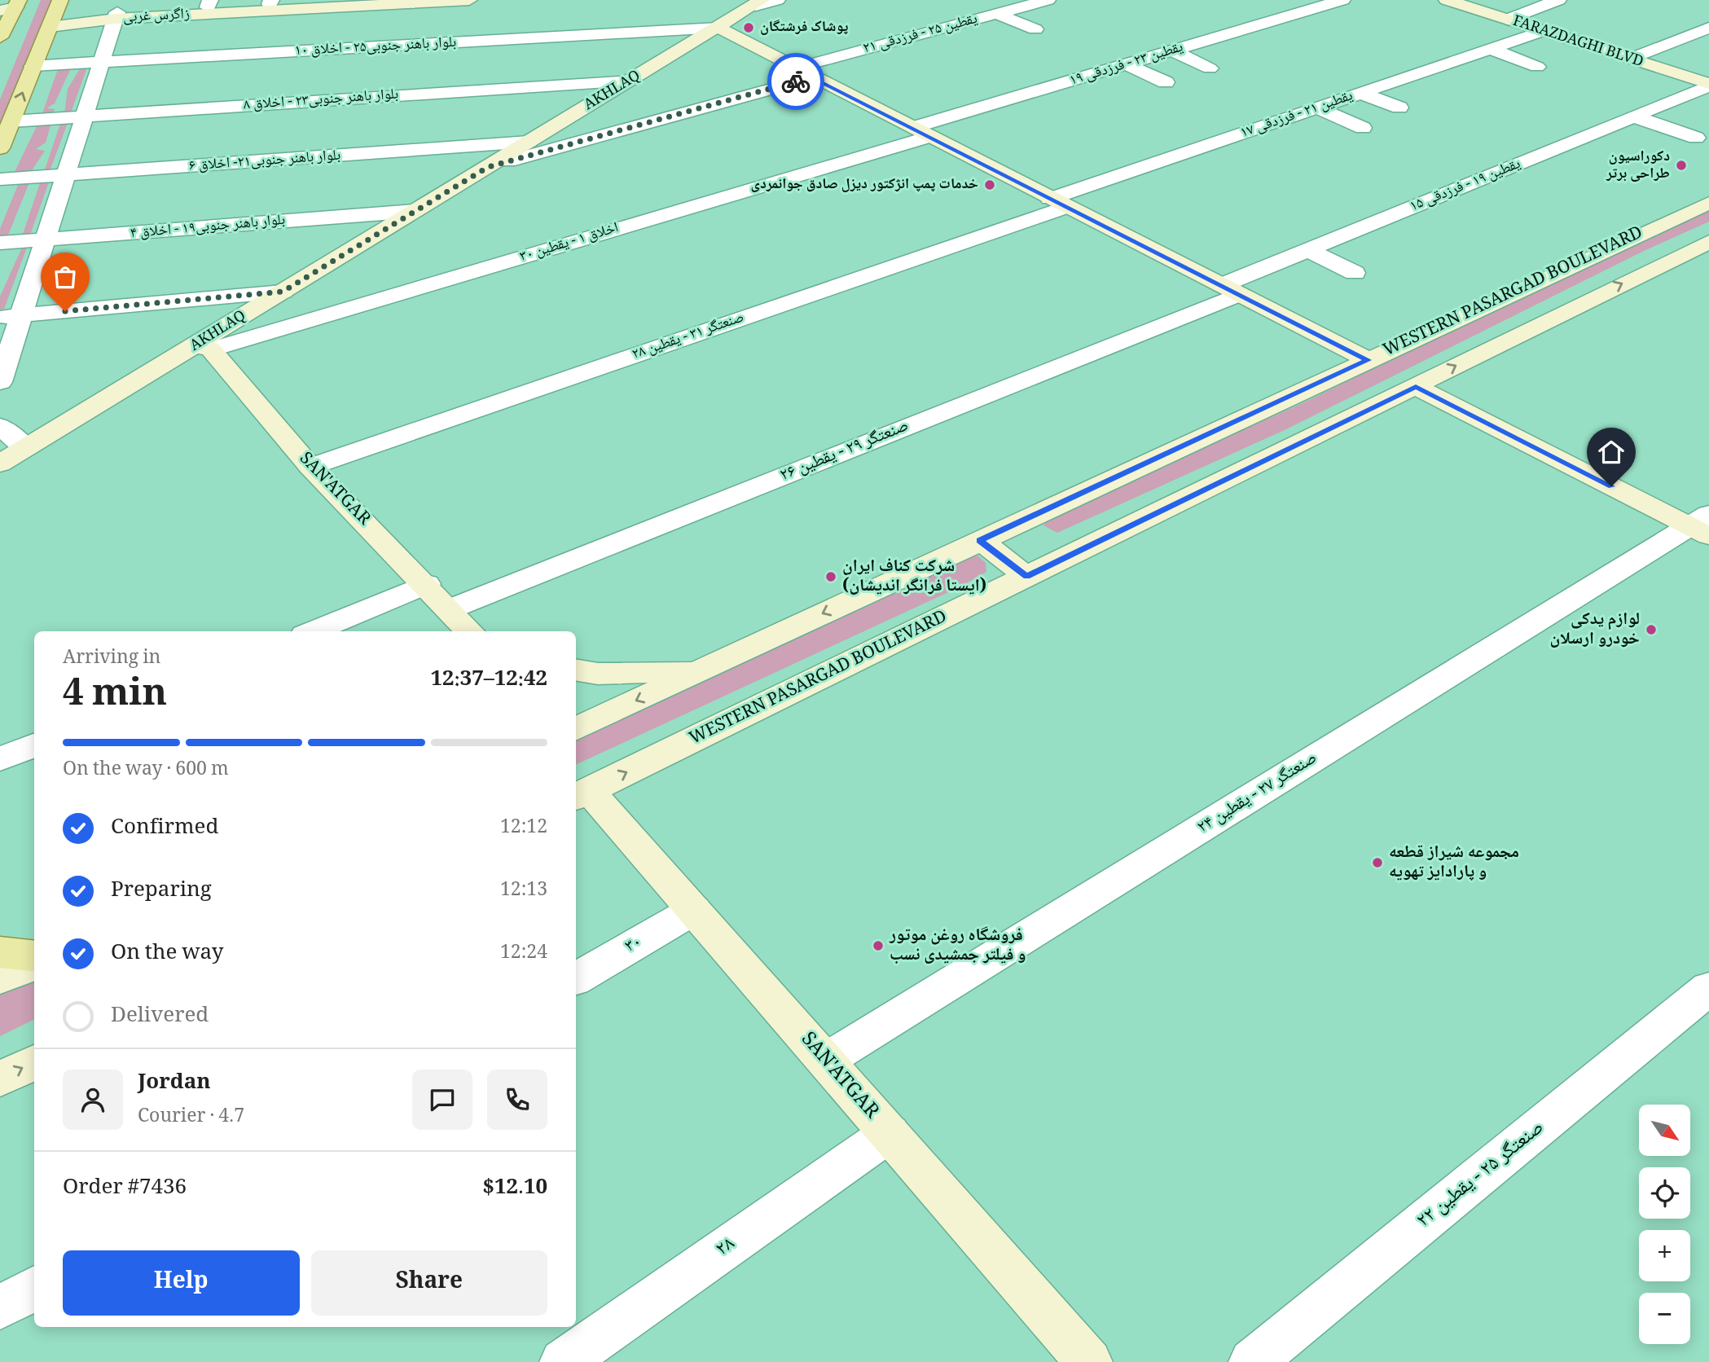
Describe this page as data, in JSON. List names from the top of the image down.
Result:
{
  "streets": {
    "street": [
      "زاگرس غربی",
      "یقطین ۲۵ - فرزدقی ۲۱",
      "FARAZDAGHI BLVD",
      "بلوار باهنر جنوبی۲۵ - اخلاق ۱۰",
      "یقطین ۲۳ - فرزدقی ۱۹",
      "AKHLAQ",
      "بلوار باهنر جنوبی۲۳ - اخلاق ۸",
      "یقطین ۲۱ - فرزدقی ۱۷",
      "بلوار باهنر جنوبی۲۱- اخلاق ۶",
      "یقطین ۱۹ - فرزدقی ۱۵",
      "بلوار باهنر جنوبی۱۹ - اخلاق ۴",
      "اخلاق ۱ - یقطین ۳۰",
      "WESTERN PASARGAD BOULEVARD",
      "صنعتگر ۳۱ - یقطین ۲۸",
      "صنعتگر ۲۹ - یقطین ۲۶",
      "SAN'ATGAR",
      "صنعتگر ۲۷ - یقطین ۲۴",
      "۳۰",
      "صنعتگر ۲۵ - یقطین ۲۲",
      "۲۸"
    ]
  },
  "crossings": [
    ["یقطین ۲۵ - فرزدقی ۲۱", "AKHLAQ"],
    ["FARAZDAGHI BLVD", "یقطین ۲۱ - فرزدقی ۱۷"],
    ["FARAZDAGHI BLVD", "یقطین ۱۹ - فرزدقی ۱۵"],
    ["بلوار باهنر جنوبی۲۵ - اخلاق ۱۰", "AKHLAQ"],
    ["یقطین ۲۳ - فرزدقی ۱۹", "اخلاق ۱ - یقطین ۳۰"],
    ["AKHLAQ", "بلوار باهنر جنوبی۲۳ - اخلاق ۸"],
    ["AKHLAQ", "بلوار باهنر جنوبی۲۱- اخلاق ۶"],
    ["AKHLAQ", "بلوار باهنر جنوبی۱۹ - اخلاق ۴"],
    ["AKHLAQ", "اخلاق ۱ - یقطین ۳۰"],
    ["AKHLAQ", "SAN'ATGAR"],
    ["یقطین ۲۱ - فرزدقی ۱۷", "صنعتگر ۳۱ - یقطین ۲۸"],
    ["یقطین ۱۹ - فرزدقی ۱۵", "صنعتگر ۲۹ - یقطین ۲۶"],
    ["اخلاق ۱ - یقطین ۳۰", "SAN'ATGAR"],
    ["WESTERN PASARGAD BOULEVARD", "SAN'ATGAR"],
    ["صنعتگر ۳۱ - یقطین ۲۸", "SAN'ATGAR"],
    ["صنعتگر ۲۹ - یقطین ۲۶", "SAN'ATGAR"],
    ["SAN'ATGAR", "صنعتگر ۲۷ - یقطین ۲۴"],
    ["SAN'ATGAR", "۳۰"],
    ["SAN'ATGAR", "۲۸"]
  ],
  "places": [
    "پوشاک فرشتگان",
    "دکوراسیون طراحی برتر",
    "خدمات پمپ انژکتور دیزل صادق جوانمردی",
    "شرکت کناف ایران (ایستا فرانگر اندیشان)",
    "لوازم یدکی خودرو ارسلان",
    "مجموعه شیراز قطعه و پارادایز تهویه",
    "فروشگاه روغن موتور و فیلتر جمشیدی نسب"
  ],
  "north": "bottom right",
  "page": {
    "heading": ["4 min", "Arriving in", "12:37–12:42"],
    "panel": [
      "Jordan",
      "Courier · 4.7",
      "Order #7436",
      "$12.10"
    ],
    "bar": "On the way · 600 m",
    "list": [
      ["Confirmed", "12:12"],
      ["Preparing", "12:13"],
      ["On the way", "12:24"],
      "Delivered"
    ],
    "map_buttons": ["+", "−"],
    "buttons": ["Help", "Share"]
  }
}
